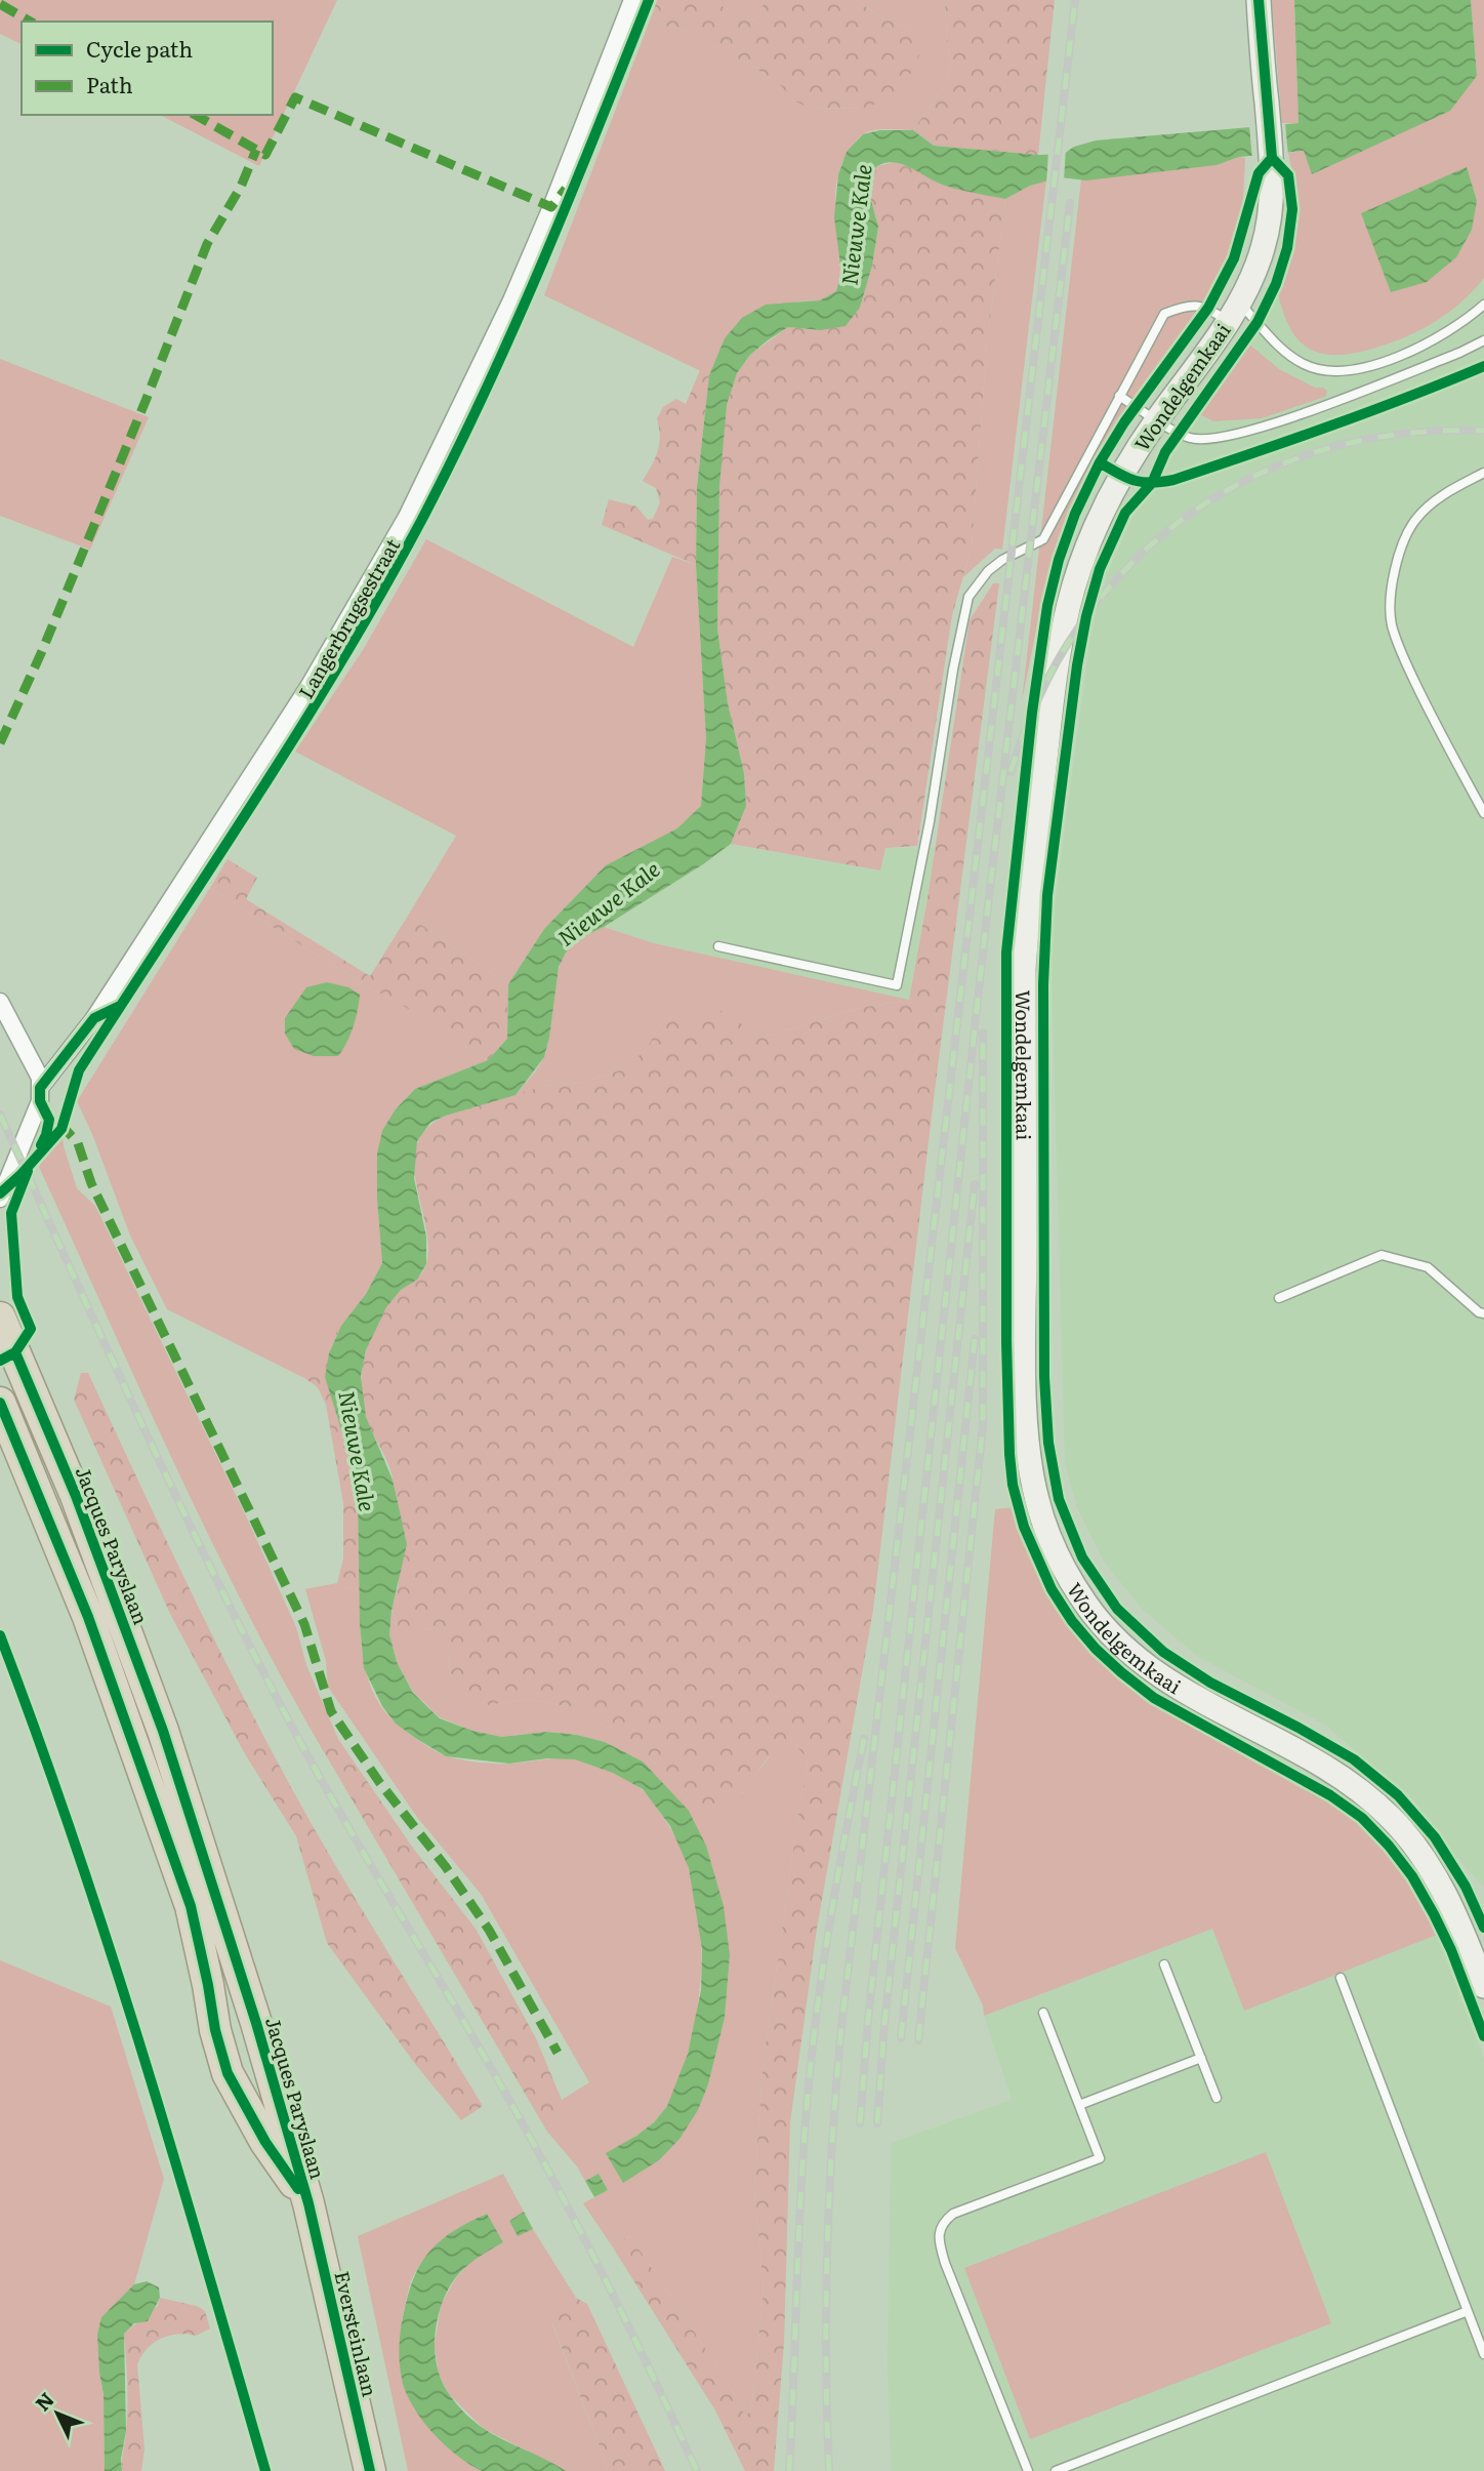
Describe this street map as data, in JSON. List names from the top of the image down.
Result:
{
  "streets": {
    "highway": ["Jacques Paryslaan", "Eversteinlaan"],
    "main road": ["Wondelgemkaai"],
    "street": ["Langerbrugsestraat"]
  },
  "crossings": [
    ["Jacques Paryslaan", "Eversteinlaan"]
  ],
  "water": ["Nieuwe Kale"],
  "legend": ["Cycle path", "Path"],
  "north": "top left"
}
